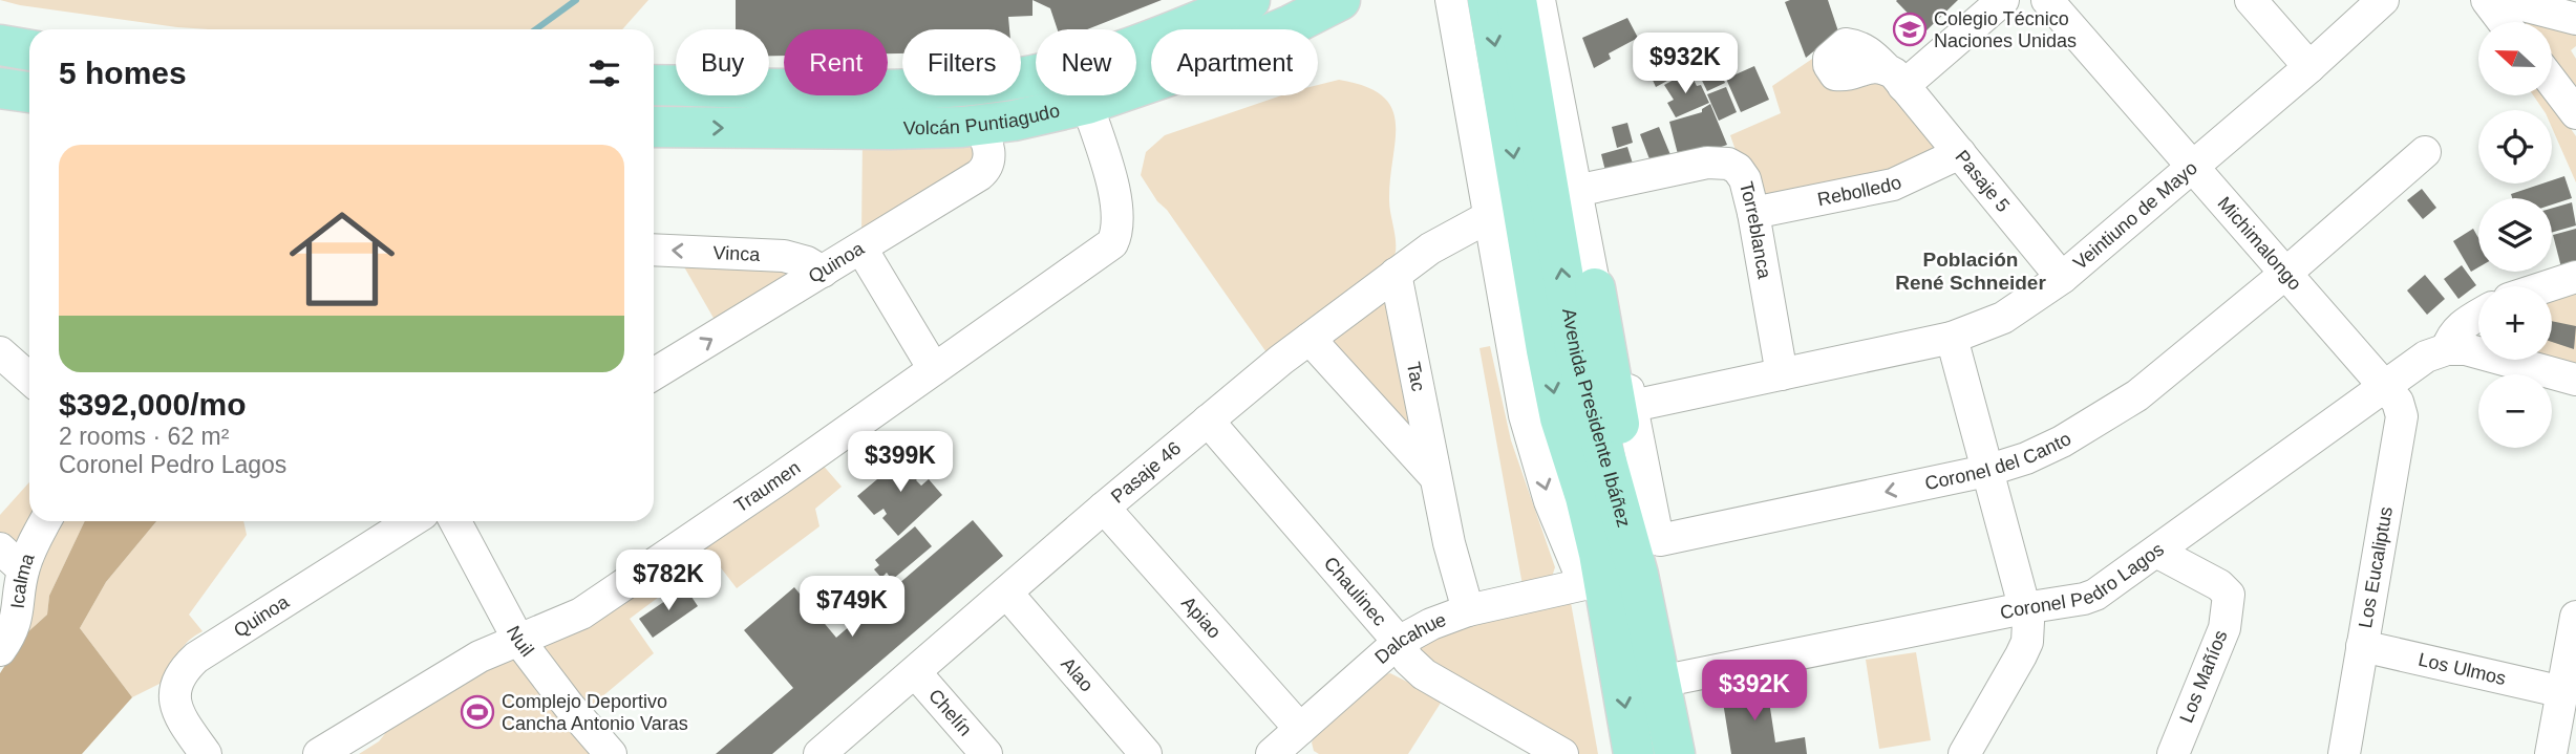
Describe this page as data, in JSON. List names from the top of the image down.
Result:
{
  "streets": {
    "main road": ["Volcán Puntiagudo", "Avenida Presidente Ibáñez"],
    "street": [
      "Pasaje 5",
      "Rebolledo",
      "Veintiuno de Mayo",
      "Torreblanca",
      "Michimalongo",
      "Vinca",
      "Quinoa",
      "Tac",
      "Coronel del Canto",
      "Pasaje 46",
      "Traumen",
      "Los Eucaliptus",
      "Coronel Pedro Lagos",
      "Icalma",
      "Chaulinec",
      "Apiao",
      "Dalcahue",
      "Nuil",
      "Los Ulmos",
      "Alao",
      "Los Mañíos",
      "Chelín"
    ]
  },
  "crossings": [
    ["Volcán Puntiagudo", "Quinoa"],
    ["Volcán Puntiagudo", "Traumen"],
    ["Pasaje 5", "Rebolledo"],
    ["Pasaje 5", "Veintiuno de Mayo"],
    ["Rebolledo", "Torreblanca"],
    ["Veintiuno de Mayo", "Torreblanca"],
    ["Veintiuno de Mayo", "Michimalongo"],
    ["Veintiuno de Mayo", "Avenida Presidente Ibáñez"],
    ["Torreblanca", "Avenida Presidente Ibáñez"],
    ["Michimalongo", "Coronel del Canto"],
    ["Michimalongo", "Los Eucaliptus"],
    ["Michimalongo", "Coronel Pedro Lagos"],
    ["Vinca", "Quinoa"],
    ["Tac", "Pasaje 46"],
    ["Tac", "Dalcahue"],
    ["Avenida Presidente Ibáñez", "Coronel del Canto"],
    ["Avenida Presidente Ibáñez", "Coronel Pedro Lagos"],
    ["Pasaje 46", "Chaulinec"],
    ["Pasaje 46", "Apiao"],
    ["Pasaje 46", "Alao"],
    ["Pasaje 46", "Chelín"],
    ["Traumen", "Nuil"],
    ["Los Eucaliptus", "Coronel Pedro Lagos"],
    ["Los Eucaliptus", "Los Ulmos"],
    ["Coronel Pedro Lagos", "Los Mañíos"],
    ["Chaulinec", "Dalcahue"],
    ["Apiao", "Dalcahue"]
  ],
  "one_way": ["Vinca", "Coronel del Canto"],
  "districts": ["Población René Schneider"],
  "places": {
    "school or university": ["Colegio Técnico Naciones Unidas"],
    "sports": ["Complejo Deportivo Cancha Antonio Varas"]
  },
  "north": "left",
  "page": {
    "map_buttons": ["+", "−"],
    "chip": [
      "Buy",
      "Rent",
      "Filters",
      "New",
      "Apartment"
    ],
    "heading": "5 homes",
    "price": [
      "$932K",
      "$399K",
      "$782K",
      "$749K",
      "$392K"
    ],
    "list": [
      {
        "name": "$392,000/mo",
        "note": "2 rooms · 62 m² · Coronel Pedro Lagos"
      }
    ]
  }
}
